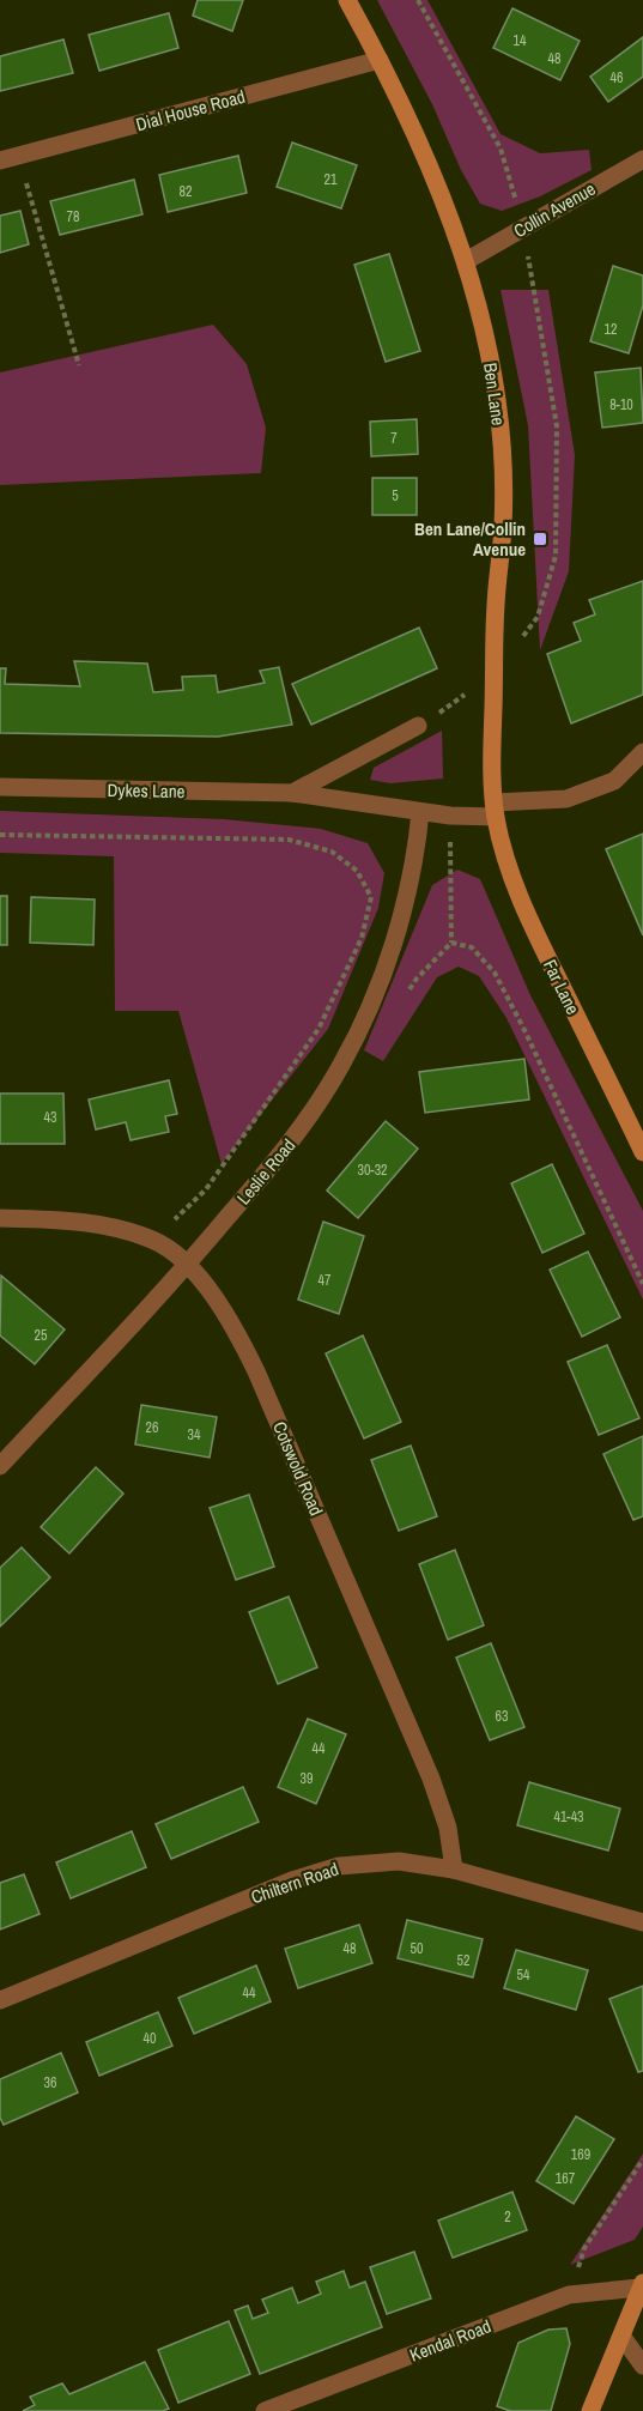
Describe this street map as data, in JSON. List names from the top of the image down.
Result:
{
  "streets": {
    "street": [
      "Dial House Road",
      "Collin Avenue",
      "Ben Lane",
      "Dykes Lane",
      "Far Lane",
      "Leslie Road",
      "Cotswold Road",
      "Chiltern Road",
      "Kendal Road"
    ]
  },
  "crossings": [
    ["Dial House Road", "Ben Lane"],
    ["Collin Avenue", "Ben Lane"],
    ["Ben Lane", "Dykes Lane"],
    ["Ben Lane", "Far Lane"],
    ["Dykes Lane", "Far Lane"],
    ["Dykes Lane", "Leslie Road"],
    ["Leslie Road", "Cotswold Road"],
    ["Cotswold Road", "Chiltern Road"]
  ],
  "places": {
    "transit": ["Ben Lane/Collin Avenue"]
  },
  "house_numbers": [
    "14",
    "48",
    "46",
    "21",
    "82",
    "78",
    "12",
    "8-10",
    "7",
    "5",
    "43",
    "30-32",
    "47",
    "25",
    "26",
    "34",
    "63",
    "44",
    "39",
    "41-43",
    "48",
    "50",
    "52",
    "54",
    "44",
    "40",
    "36",
    "169",
    "167",
    "2"
  ]
}
